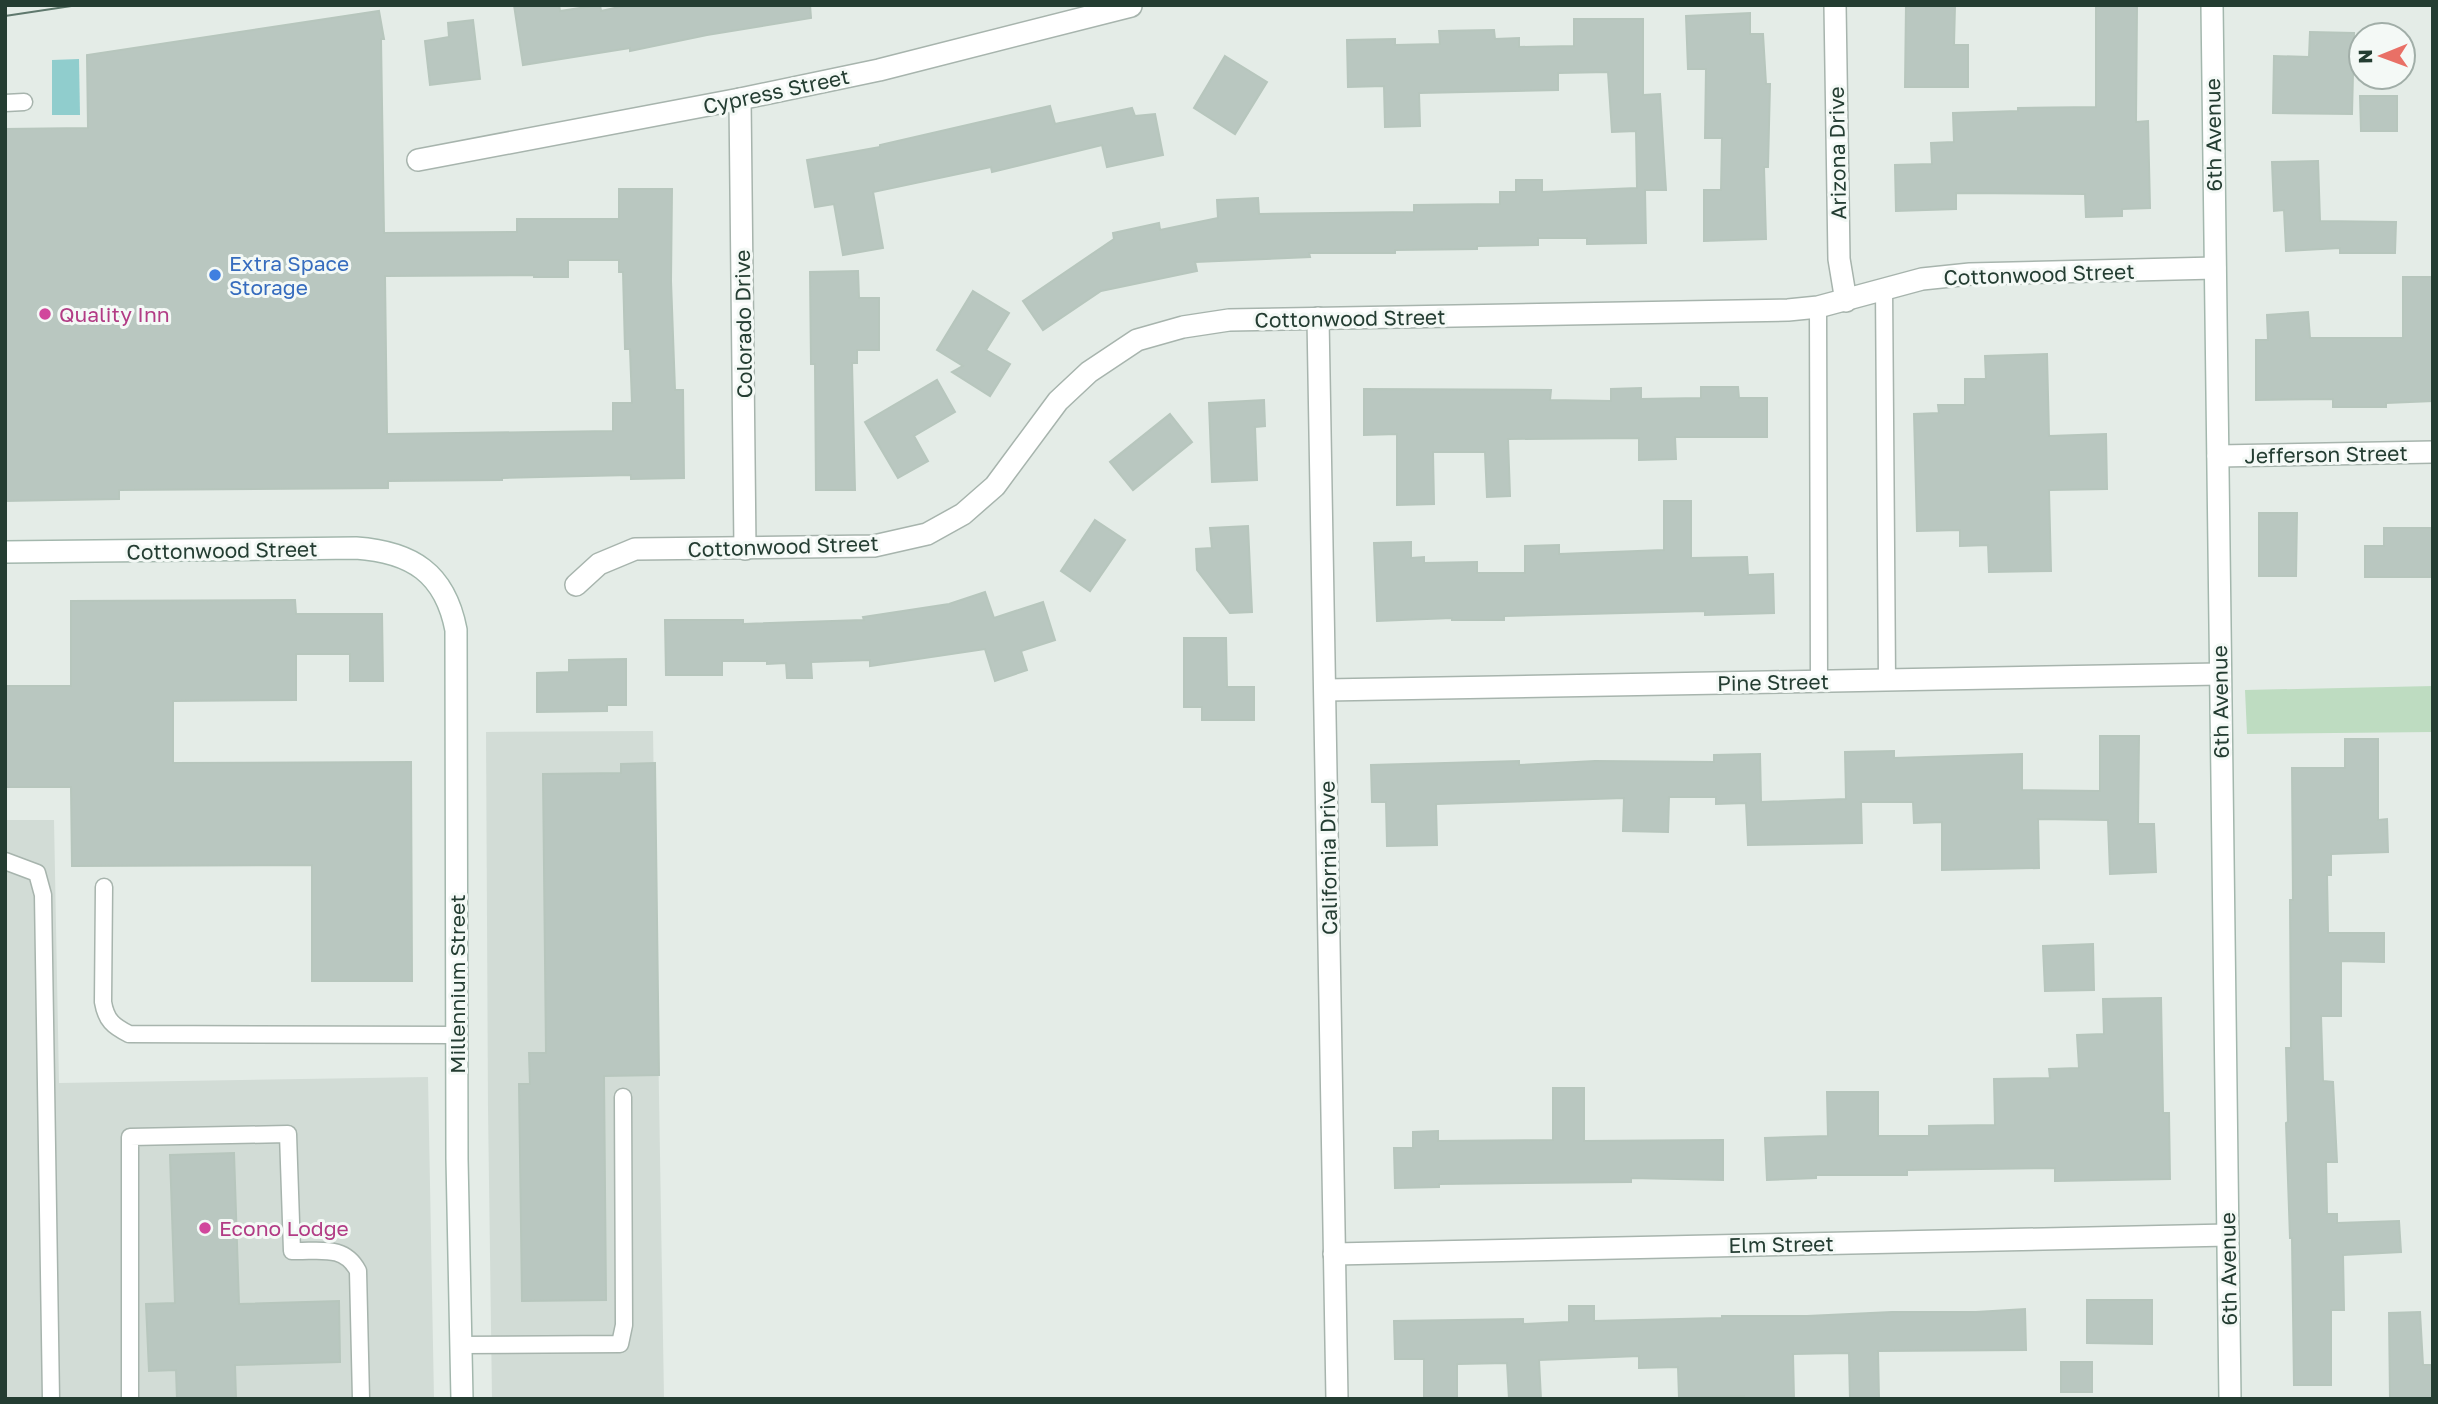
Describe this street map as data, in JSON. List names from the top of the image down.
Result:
{
  "streets": {
    "street": [
      "Cypress Street",
      "6th Avenue",
      "Arizona Drive",
      "Cottonwood Street",
      "Colorado Drive",
      "Jefferson Street",
      "Pine Street",
      "California Drive",
      "Millennium Street",
      "Elm Street"
    ]
  },
  "crossings": [
    ["Cypress Street", "Colorado Drive"],
    ["6th Avenue", "Cottonwood Street"],
    ["6th Avenue", "Jefferson Street"],
    ["6th Avenue", "Pine Street"],
    ["6th Avenue", "Elm Street"],
    ["Arizona Drive", "Cottonwood Street"],
    ["Cottonwood Street", "Colorado Drive"],
    ["Cottonwood Street", "California Drive"],
    ["Cottonwood Street", "Millennium Street"],
    ["Pine Street", "California Drive"],
    ["California Drive", "Elm Street"]
  ],
  "places": ["Extra Space Storage", "Quality Inn", "Econo Lodge"],
  "north": "left"
}
